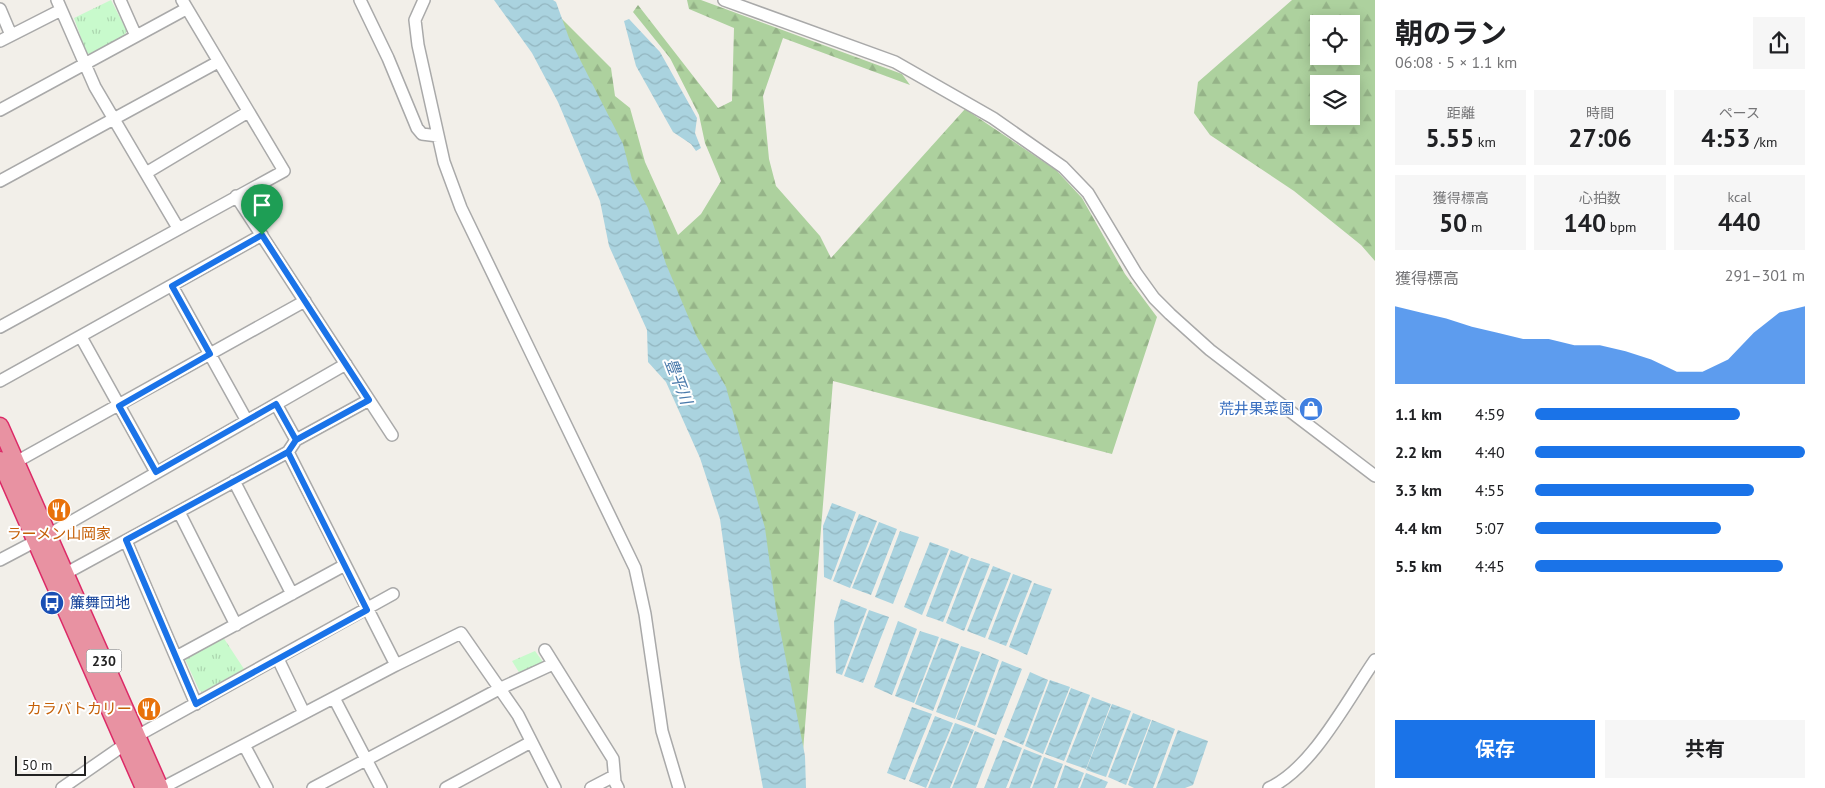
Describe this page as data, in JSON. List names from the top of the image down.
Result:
{
  "streets": {
    "highway": ["230"]
  },
  "water": ["豊平川"],
  "places": {
    "shop": ["荒井果菜園"],
    "restaurant": ["ラーメン山岡家", "カラバトカリー"],
    "bus stop": ["簾舞団地"]
  },
  "scale_bar": "50 m",
  "page": {
    "heading": ["朝のラン", "06:08 · 5 × 1.1 km"],
    "stats": [
      ["距離", "5.55 km"],
      ["時間", "27:06"],
      ["ペース", "4:53 /km"],
      ["獲得標高", "50 m"],
      ["心拍数", "140 bpm"],
      ["kcal", "440"]
    ],
    "chart": ["獲得標高", "291–301 m"],
    "list": [
      {
        "name": "1.1 km",
        "note": "4:59"
      },
      {
        "name": "2.2 km",
        "note": "4:40"
      },
      {
        "name": "3.3 km",
        "note": "4:55"
      },
      {
        "name": "4.4 km",
        "note": "5:07"
      },
      {
        "name": "5.5 km",
        "note": "4:45"
      }
    ],
    "buttons": ["保存", "共有"],
    "scale": "50 m"
  }
}
